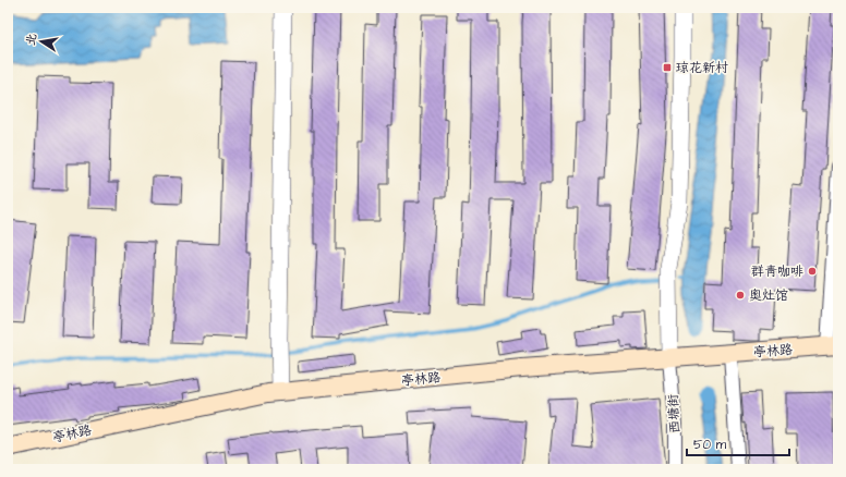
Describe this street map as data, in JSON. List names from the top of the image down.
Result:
{
  "streets": {
    "main road": ["亭林路"],
    "street": ["西塘街"]
  },
  "crossings": [
    ["亭林路", "西塘街"]
  ],
  "places": {
    "transit": ["琼花新村"],
    "other": ["群青咖啡", "奥灶馆"]
  },
  "scale_bar": "50 m",
  "north": "left"
}
